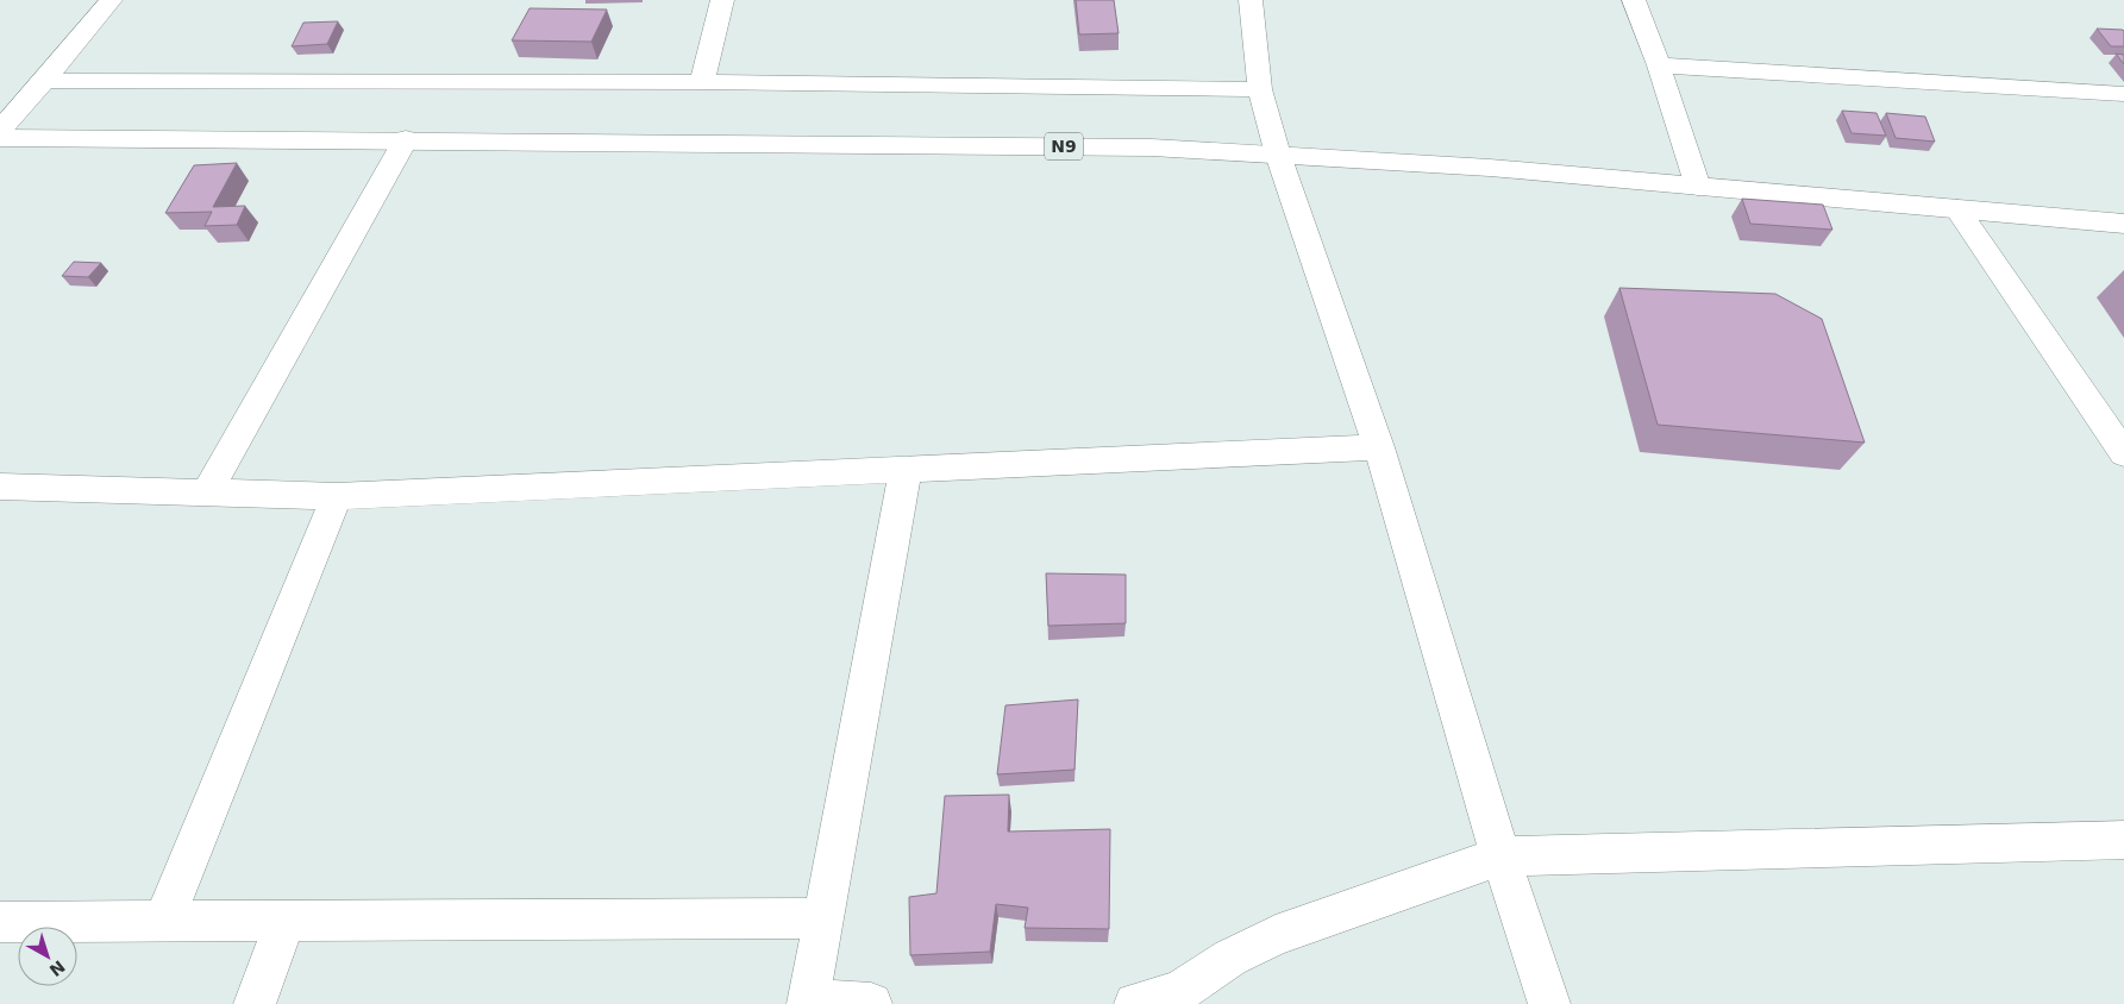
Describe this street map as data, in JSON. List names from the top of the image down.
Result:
{
  "streets": {
    "street": ["N9"]
  },
  "north": "bottom right"
}
